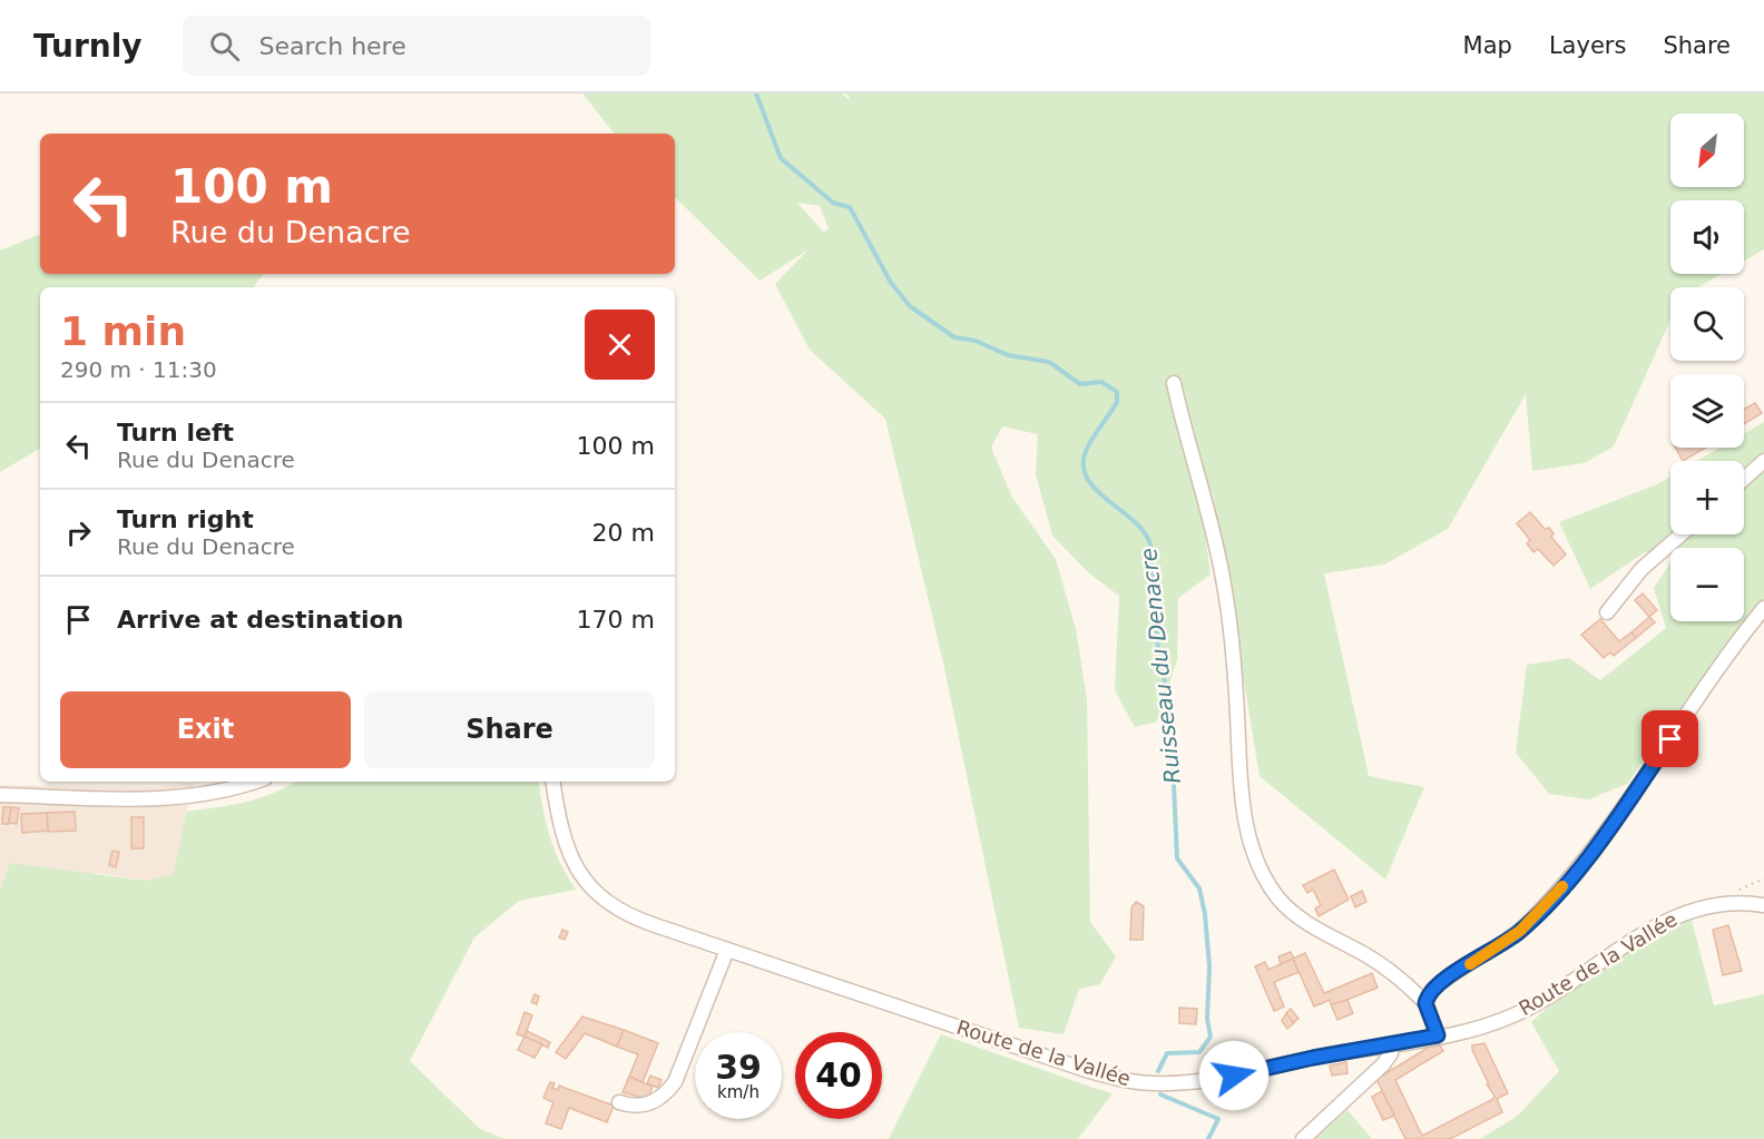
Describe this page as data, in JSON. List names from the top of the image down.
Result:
{
  "streets": {
    "street": ["Route de la Vallée"]
  },
  "water": ["Ruisseau du Denacre"],
  "north": "bottom left",
  "page": {
    "header": "Turnly",
    "search": "Search here",
    "nav": ["Map", "Layers", "Share"],
    "map_buttons": ["+", "−"],
    "turn": ["100 m", "Rue du Denacre"],
    "heading": ["1 min", "290 m · 11:30"],
    "list": [
      {
        "name": "Turn left",
        "note": "Rue du Denacre",
        "value": "100 m"
      },
      {
        "name": "Turn right",
        "note": "Rue du Denacre",
        "value": "20 m"
      },
      {
        "name": "Arrive at destination",
        "value": "170 m"
      }
    ],
    "buttons": ["Exit", "Share"],
    "speed": "39 km/h",
    "limit": "40"
  }
}
